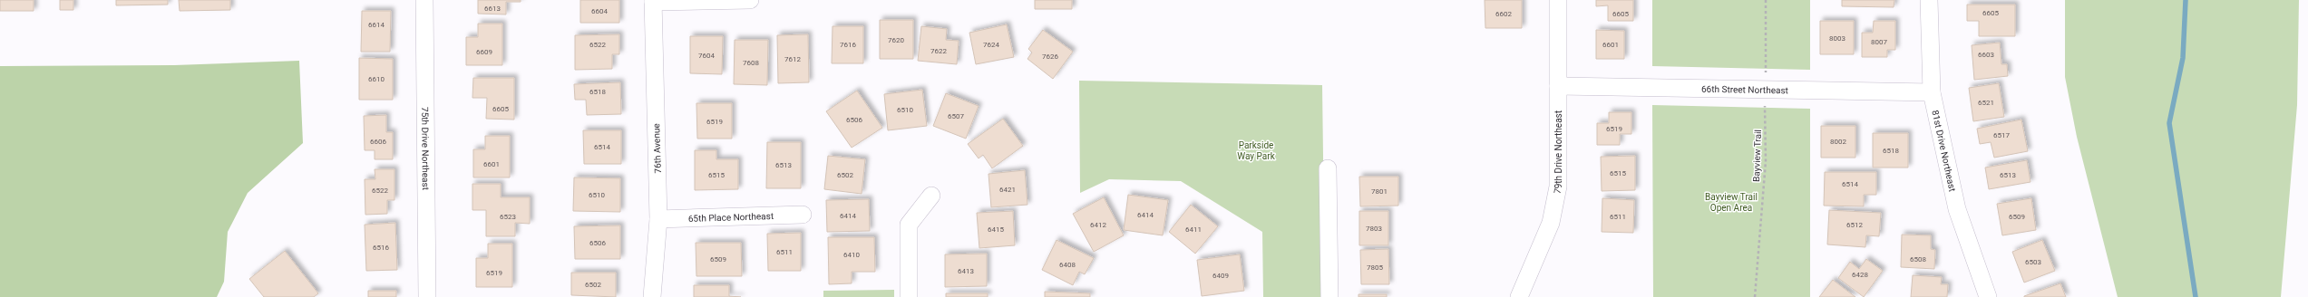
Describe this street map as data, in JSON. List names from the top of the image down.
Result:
{
  "streets": {
    "street": [
      "66th Street Northeast",
      "75th Drive Northeast",
      "76th Avenue",
      "81st Drive Northeast",
      "79th Drive Northeast",
      "65th Place Northeast"
    ],
    "path": ["Bayview Trail"]
  },
  "crossings": [
    ["66th Street Northeast", "81st Drive Northeast"],
    ["66th Street Northeast", "79th Drive Northeast"],
    ["76th Avenue", "65th Place Northeast"]
  ],
  "parks": ["Parkside Way Park", "Bayview Trail Open Area"],
  "house_numbers": [
    "6613",
    "6604",
    "6605",
    "6602",
    "6605",
    "6614",
    "8003",
    "7620",
    "8007",
    "6522",
    "7616",
    "7624",
    "6601",
    "7622",
    "6609",
    "6603",
    "7604",
    "7626",
    "7612",
    "7608",
    "6610",
    "6518",
    "6521",
    "6605",
    "6510",
    "6507",
    "6506",
    "6519",
    "6519",
    "6517",
    "6606",
    "8002",
    "6514",
    "6518",
    "6601",
    "6513",
    "6515",
    "6515",
    "6502",
    "6513",
    "6514",
    "6421",
    "6522",
    "7801",
    "6510",
    "6414",
    "6414",
    "6523",
    "6511",
    "6509",
    "6412",
    "6512",
    "7803",
    "6415",
    "6411",
    "6506",
    "6516",
    "6511",
    "6410",
    "6509",
    "6508",
    "6503",
    "6408",
    "7805",
    "6413",
    "6519",
    "6428",
    "6409",
    "6502"
  ]
}
